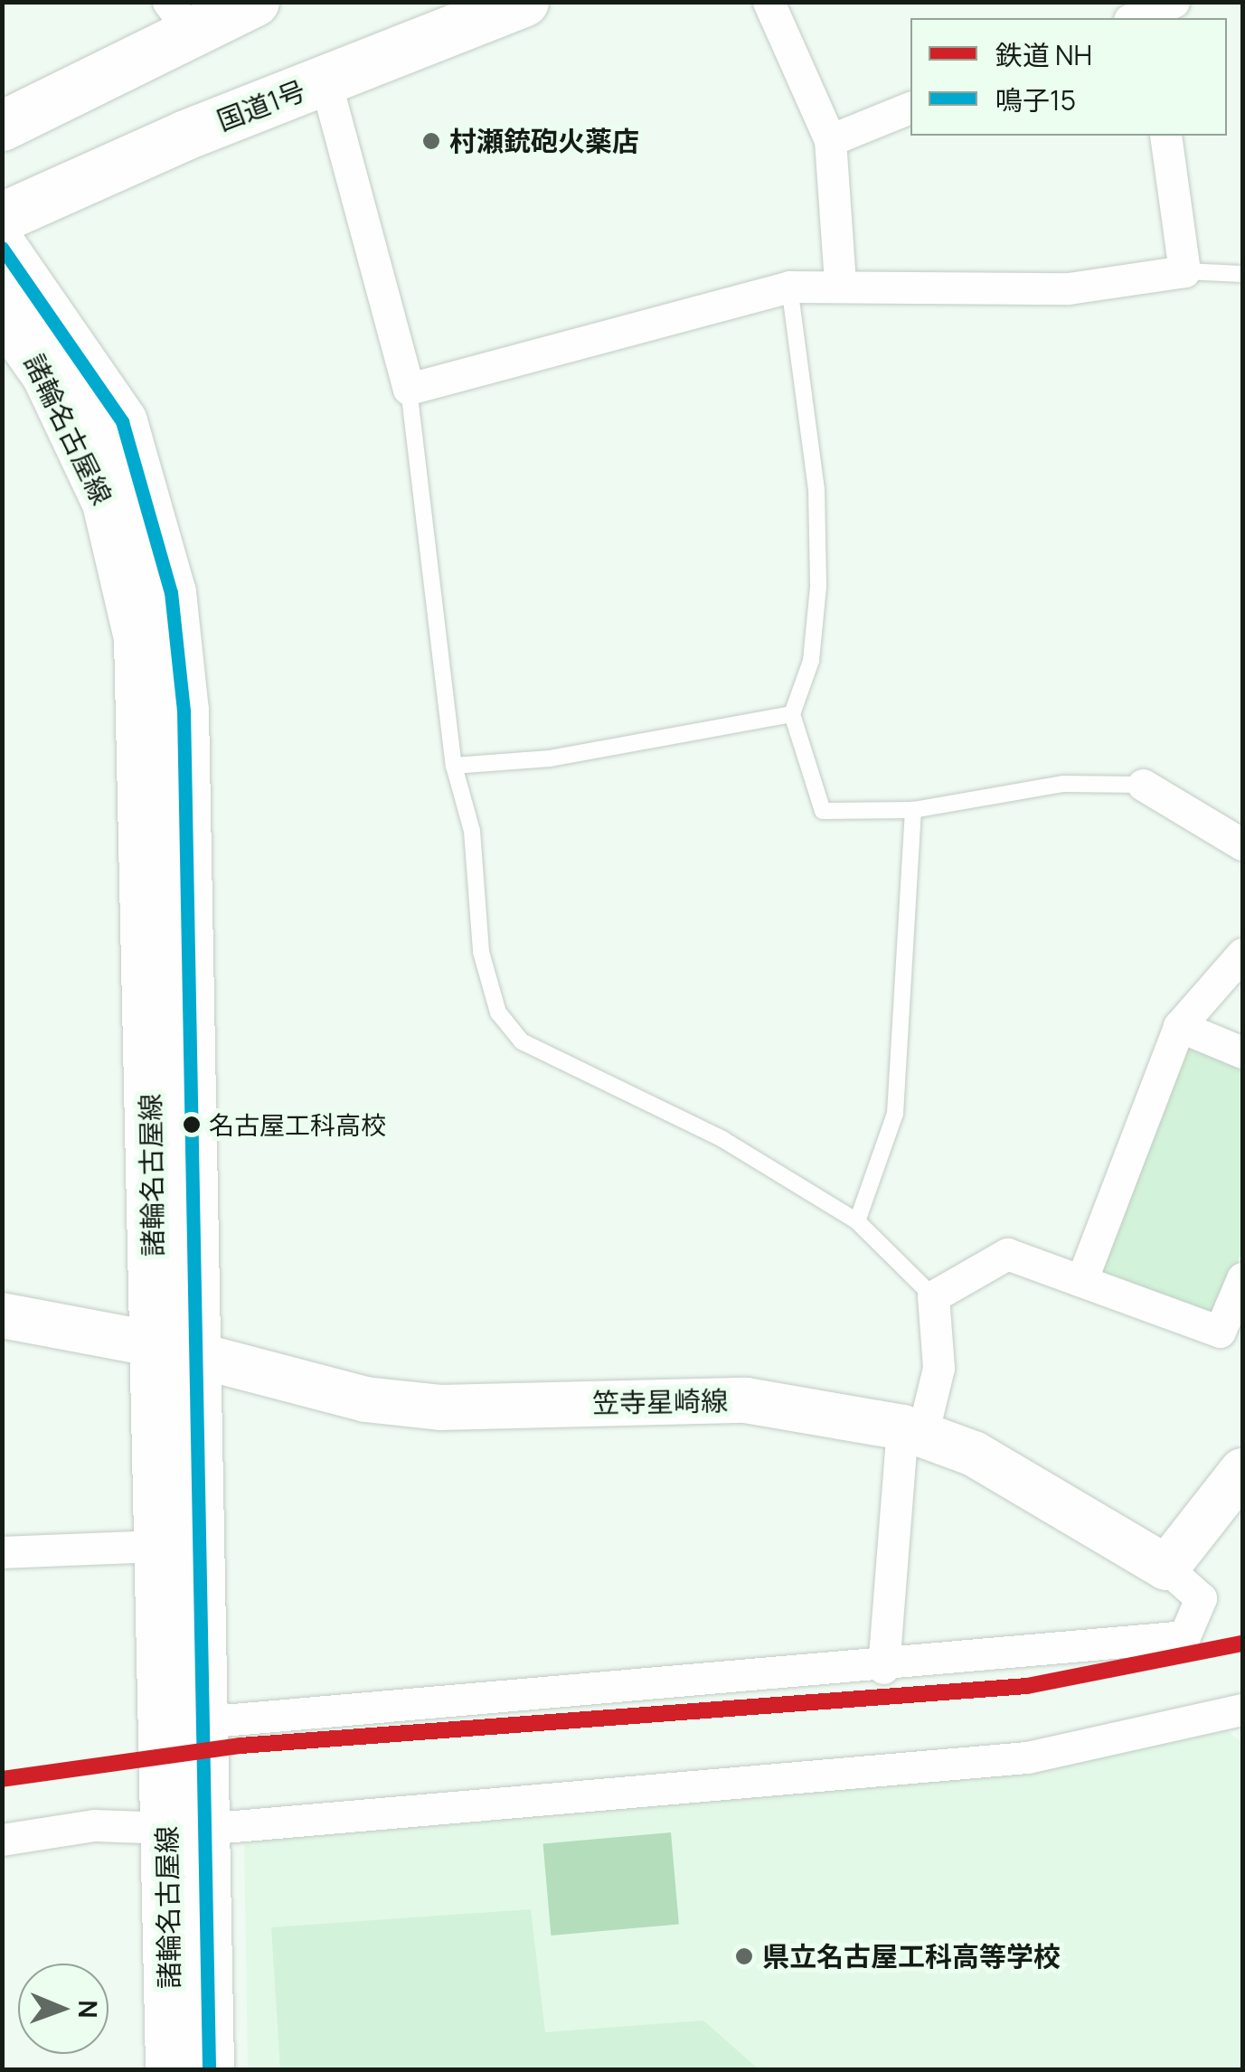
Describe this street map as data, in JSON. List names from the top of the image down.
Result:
{
  "streets": {
    "main road": ["国道1号", "諸輪名古屋線", "笠寺星崎線"]
  },
  "crossings": [
    ["諸輪名古屋線", "笠寺星崎線"]
  ],
  "places": ["村瀬銃砲火薬店", "名古屋工科高校", "県立名古屋工科高等学校"],
  "lines": ["transit line 鳴子15", "rail line NH"],
  "legend": ["鉄道 NH", "鳴子15"],
  "north": "right"
}
